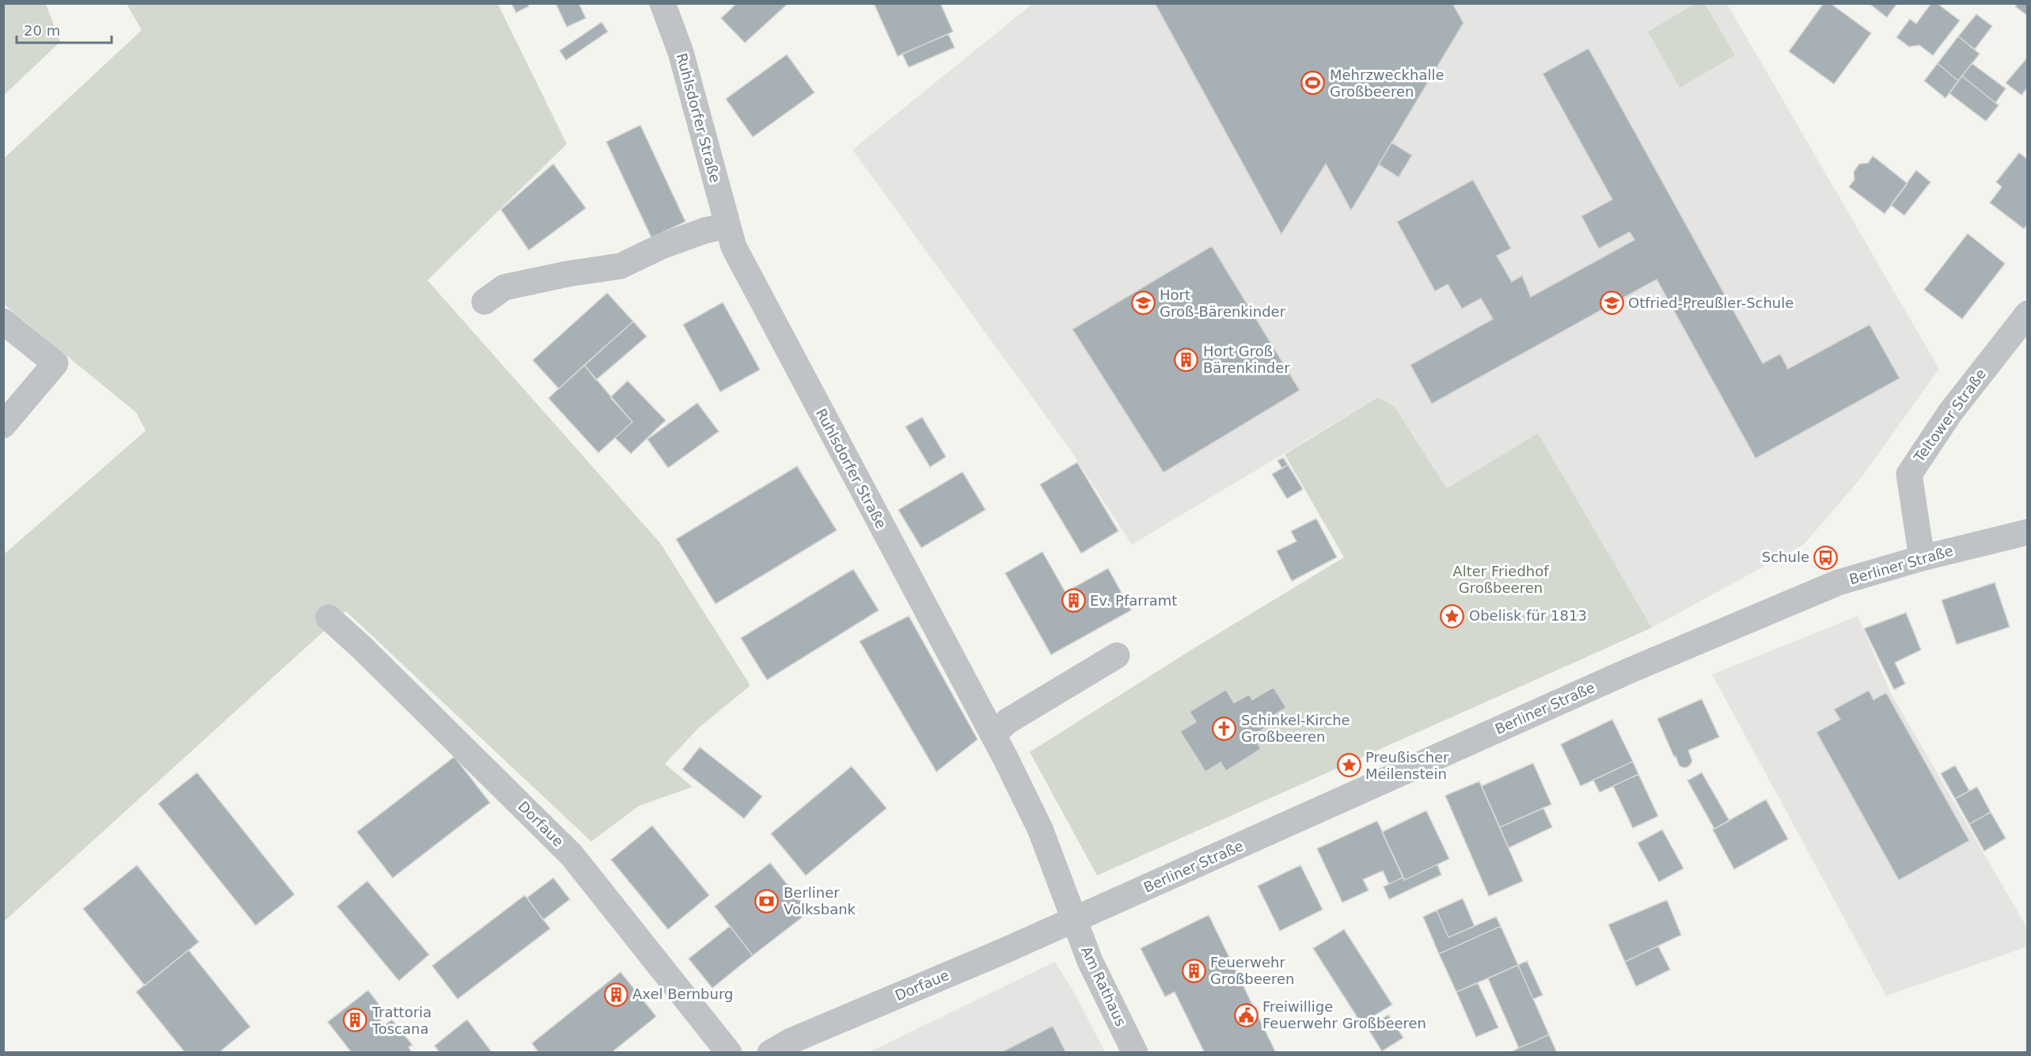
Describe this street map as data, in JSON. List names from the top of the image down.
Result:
{
  "streets": {
    "street": [
      "Ruhlsdorfer Straße",
      "Teltower Straße",
      "Berliner Straße",
      "Dorfaue",
      "Am Rathaus"
    ]
  },
  "crossings": [
    ["Ruhlsdorfer Straße", "Berliner Straße"],
    ["Ruhlsdorfer Straße", "Dorfaue"],
    ["Ruhlsdorfer Straße", "Am Rathaus"],
    ["Teltower Straße", "Berliner Straße"],
    ["Berliner Straße", "Dorfaue"],
    ["Berliner Straße", "Am Rathaus"],
    ["Dorfaue", "Am Rathaus"]
  ],
  "parks": ["Alter Friedhof Großbeeren"],
  "places": {
    "sports": ["Mehrzweckhalle Großbeeren"],
    "school or university": ["Hort Groß-Bärenkinder", "Otfried-Preußler-Schule"],
    "building": [
      "Hort Groß Bärenkinder",
      "Ev. Pfarramt",
      "Feuerwehr Großbeeren",
      "Axel Bernburg",
      "Trattoria Toscana"
    ],
    "bus stop": ["Schule"],
    "place": ["Obelisk für 1813", "Preußischer Meilenstein"],
    "church": ["Schinkel-Kirche Großbeeren"],
    "bank": ["Berliner Volksbank"],
    "public building": ["Freiwillige Feuerwehr Großbeeren"]
  },
  "scale_bar": "20 m"
}
